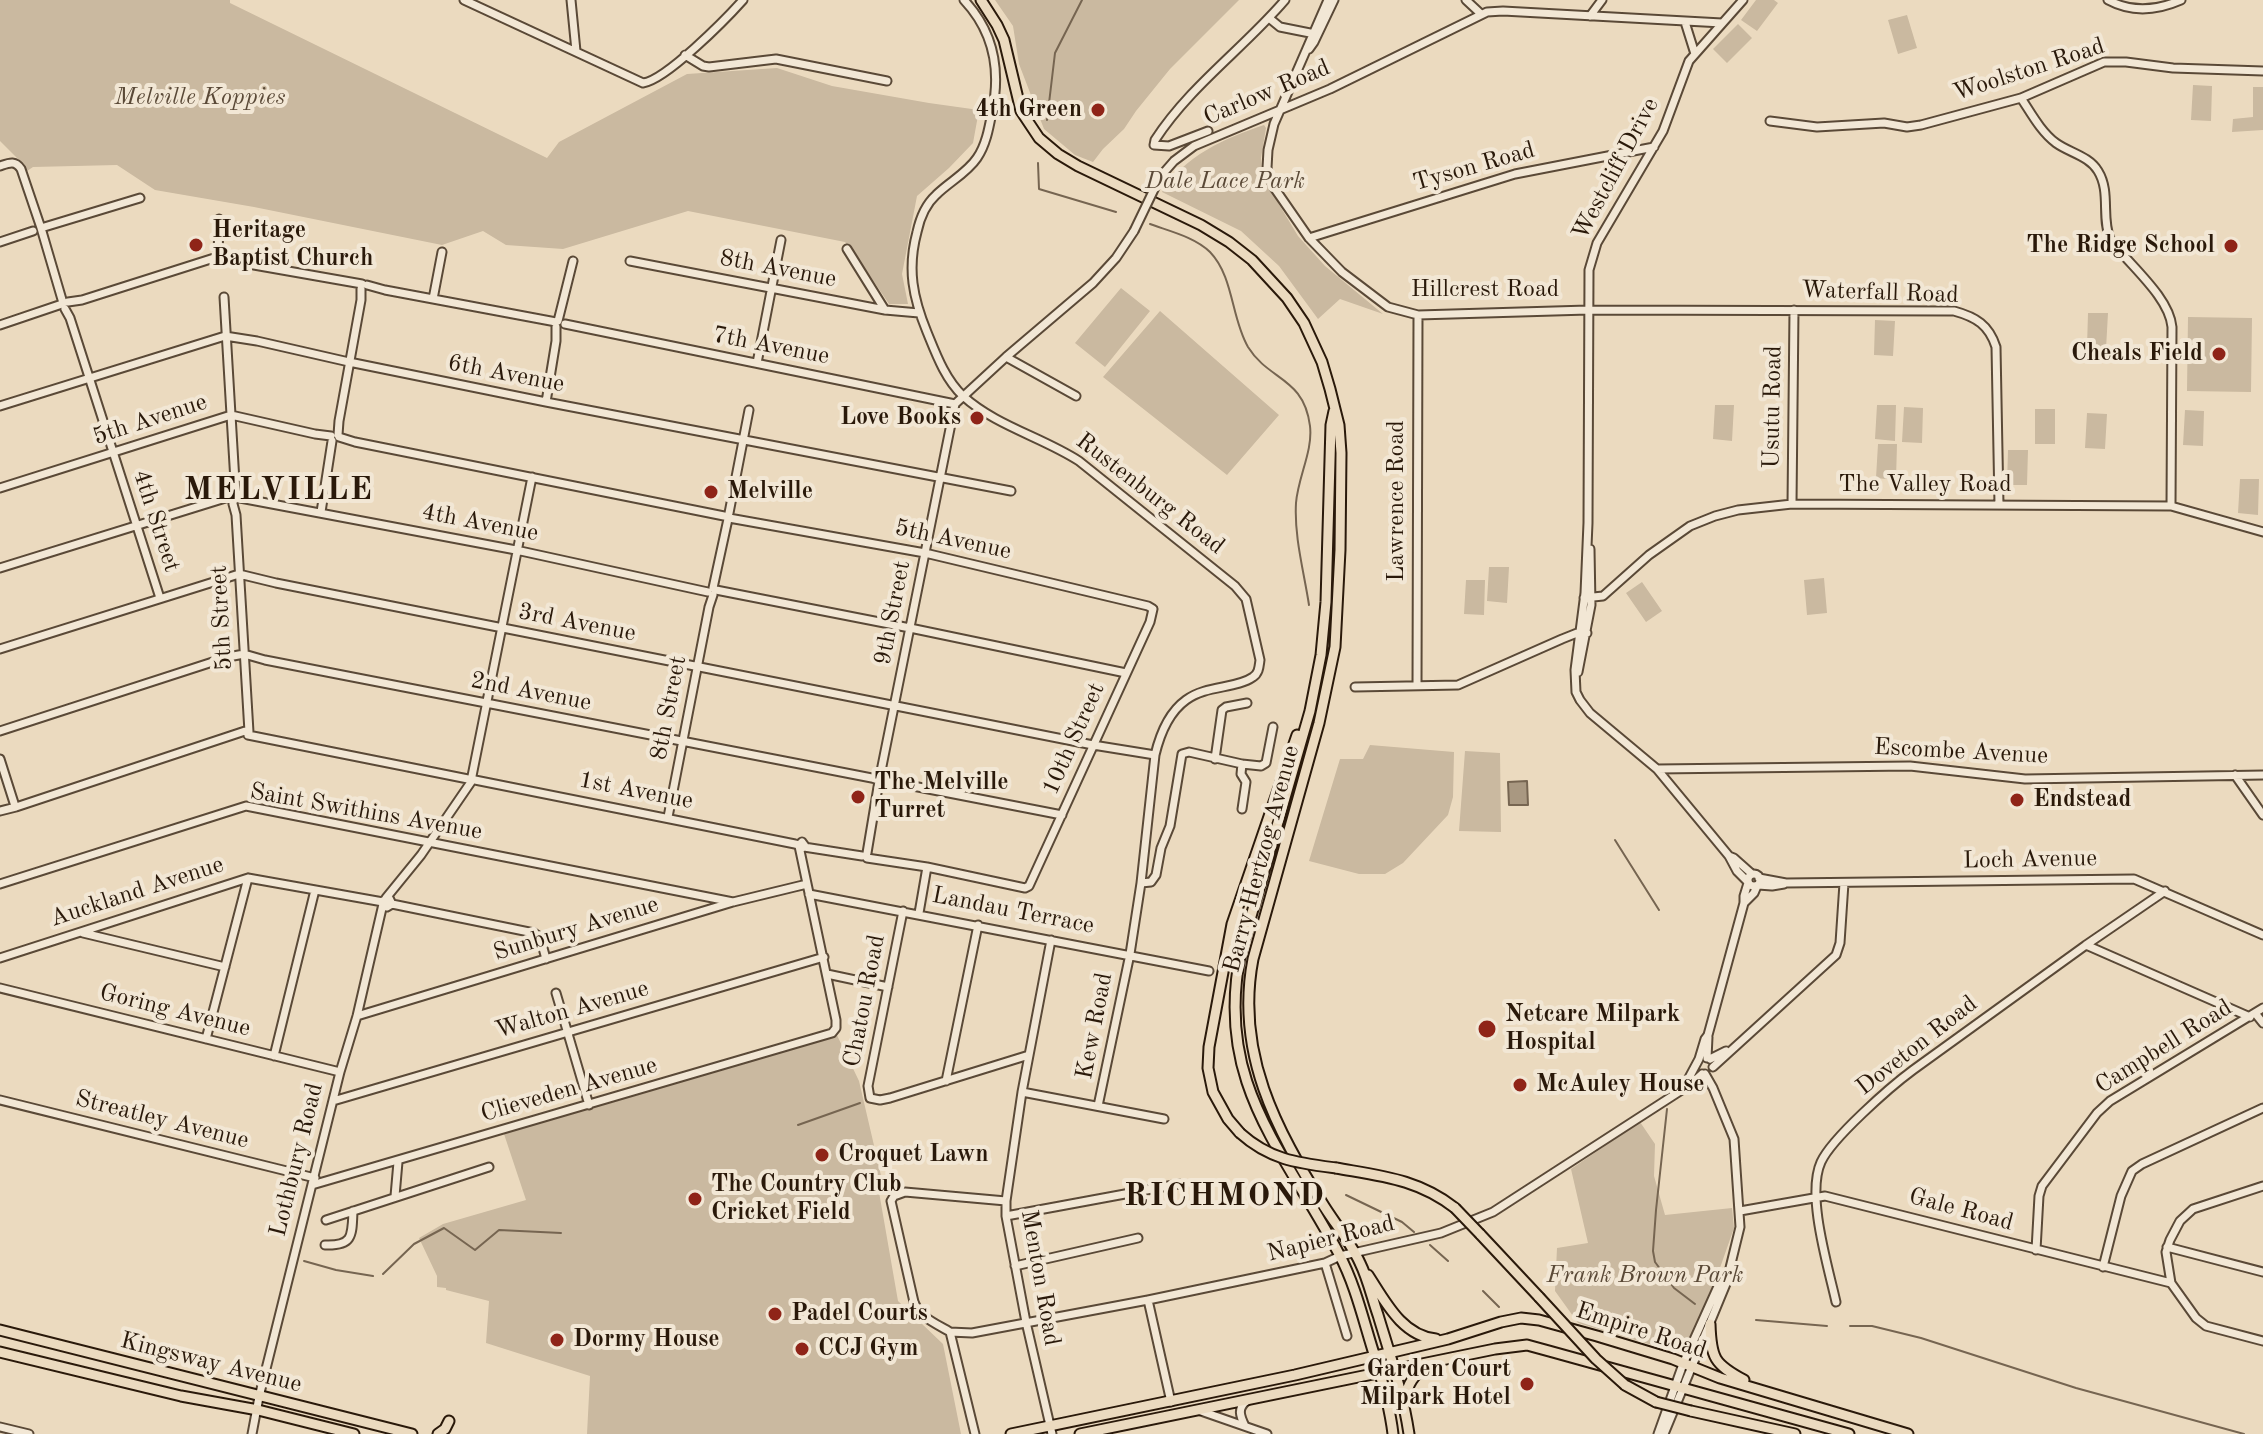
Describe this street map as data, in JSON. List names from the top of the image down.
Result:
{
  "streets": {
    "main road": ["Barry Hertzog Avenue", "Empire Road", "Kingsway Avenue"],
    "street": [
      "Woolston Road",
      "Carlow Road",
      "Tyson Road",
      "Westcliff Drive",
      "8th Avenue",
      "Hillcrest Road",
      "Waterfall Road",
      "7th Avenue",
      "6th Avenue",
      "Usutu Road",
      "5th Avenue",
      "The Valley Road",
      "Rustenburg Road",
      "Lawrence Road",
      "4th Street",
      "4th Avenue",
      "9th Street",
      "5th Street",
      "3rd Avenue",
      "2nd Avenue",
      "8th Street",
      "10th Street",
      "Escombe Avenue",
      "1st Avenue",
      "Saint Swithins Avenue",
      "Loch Avenue",
      "Auckland Avenue",
      "Landau Terrace",
      "Sunbury Avenue",
      "Chatou Road",
      "Walton Avenue",
      "Goring Avenue",
      "Kew Road",
      "Doveton Road",
      "Campbell Road",
      "Clieveden Avenue",
      "Streatley Avenue",
      "Lothbury Road",
      "Gale Road",
      "Napier Road",
      "Menton Road"
    ]
  },
  "crossings": [
    ["Carlow Road", "Westcliff Drive"],
    ["Carlow Road", "Hillcrest Road"],
    ["Carlow Road", "Rustenburg Road"],
    ["Tyson Road", "Westcliff Drive"],
    ["Tyson Road", "Hillcrest Road"],
    ["Westcliff Drive", "Hillcrest Road"],
    ["Westcliff Drive", "Waterfall Road"],
    ["Westcliff Drive", "The Valley Road"],
    ["Westcliff Drive", "Escombe Avenue"],
    ["Westcliff Drive", "Loch Avenue"],
    ["8th Avenue", "Rustenburg Road"],
    ["Hillcrest Road", "Waterfall Road"],
    ["Hillcrest Road", "Lawrence Road"],
    ["Waterfall Road", "Usutu Road"],
    ["Waterfall Road", "The Valley Road"],
    ["7th Avenue", "4th Street"],
    ["7th Avenue", "9th Street"],
    ["6th Avenue", "4th Street"],
    ["6th Avenue", "9th Street"],
    ["6th Avenue", "5th Street"],
    ["6th Avenue", "8th Street"],
    ["Usutu Road", "The Valley Road"],
    ["5th Avenue", "4th Street"],
    ["5th Avenue", "9th Street"],
    ["5th Avenue", "5th Street"],
    ["5th Avenue", "8th Street"],
    ["5th Avenue", "10th Street"],
    ["5th Avenue", "Lothbury Road"],
    ["Rustenburg Road", "3rd Avenue"],
    ["Rustenburg Road", "Landau Terrace"],
    ["Rustenburg Road", "Kew Road"],
    ["4th Avenue", "9th Street"],
    ["4th Avenue", "5th Street"],
    ["4th Avenue", "8th Street"],
    ["4th Avenue", "10th Street"],
    ["4th Avenue", "Lothbury Road"],
    ["9th Street", "3rd Avenue"],
    ["9th Street", "2nd Avenue"],
    ["9th Street", "1st Avenue"],
    ["5th Street", "3rd Avenue"],
    ["5th Street", "2nd Avenue"],
    ["5th Street", "1st Avenue"],
    ["3rd Avenue", "8th Street"],
    ["3rd Avenue", "10th Street"],
    ["3rd Avenue", "Lothbury Road"],
    ["2nd Avenue", "8th Street"],
    ["2nd Avenue", "10th Street"],
    ["2nd Avenue", "Lothbury Road"],
    ["8th Street", "1st Avenue"],
    ["10th Street", "1st Avenue"],
    ["1st Avenue", "Lothbury Road"],
    ["Saint Swithins Avenue", "Sunbury Avenue"],
    ["Saint Swithins Avenue", "Lothbury Road"],
    ["Barry Hertzog Avenue", "Napier Road"],
    ["Barry Hertzog Avenue", "Empire Road"],
    ["Loch Avenue", "Doveton Road"],
    ["Loch Avenue", "Napier Road"],
    ["Auckland Avenue", "Sunbury Avenue"],
    ["Auckland Avenue", "Lothbury Road"],
    ["Landau Terrace", "Chatou Road"],
    ["Landau Terrace", "Kew Road"],
    ["Landau Terrace", "Menton Road"],
    ["Sunbury Avenue", "Lothbury Road"],
    ["Walton Avenue", "Lothbury Road"],
    ["Goring Avenue", "Lothbury Road"],
    ["Doveton Road", "Gale Road"],
    ["Campbell Road", "Gale Road"],
    ["Clieveden Avenue", "Streatley Avenue"],
    ["Clieveden Avenue", "Lothbury Road"],
    ["Streatley Avenue", "Lothbury Road"],
    ["Lothbury Road", "Kingsway Avenue"],
    ["Napier Road", "Menton Road"],
    ["Menton Road", "Empire Road"]
  ],
  "districts": ["MELVILLE", "RICHMOND"],
  "parks": ["Melville Koppies", "Dale Lace Park", "Frank Brown Park"],
  "places": [
    "4th Green",
    "Heritage Baptist Church",
    "The Ridge School",
    "Cheals Field",
    "Love Books",
    "Melville",
    "The Melville Turret",
    "Endstead",
    "Netcare Milpark Hospital",
    "McAuley House",
    "Croquet Lawn",
    "The Country Club Cricket Field",
    "Padel Courts",
    "Dormy House",
    "CCJ Gym",
    "Garden Court Milpark Hotel"
  ]
}
